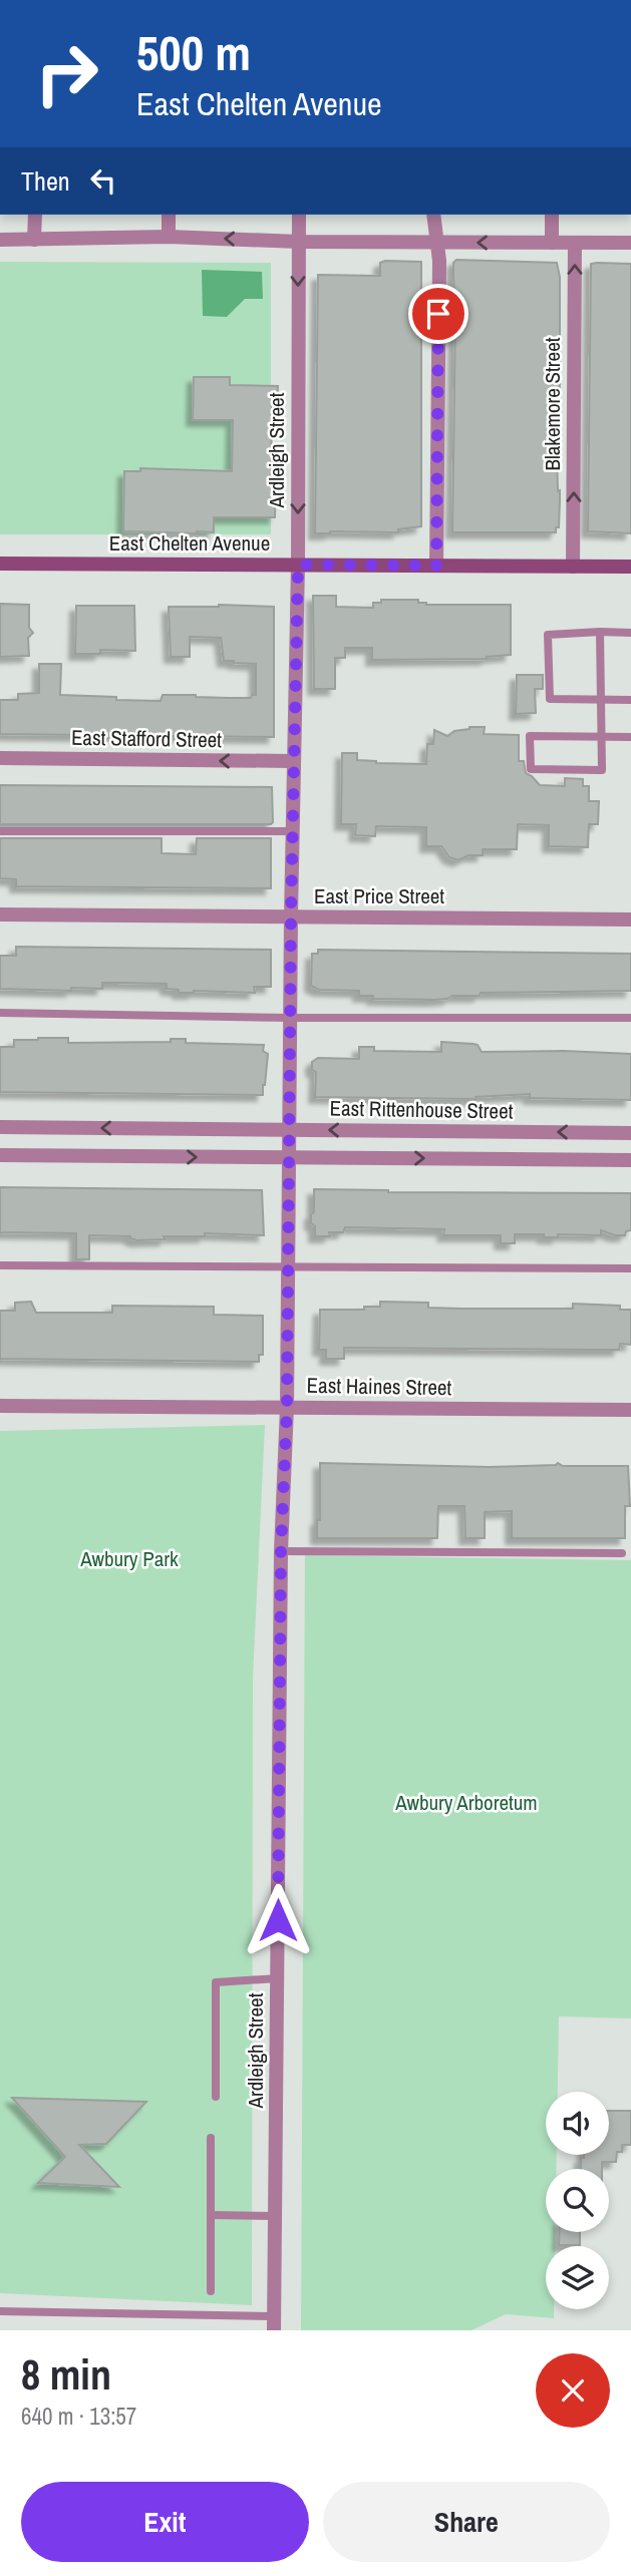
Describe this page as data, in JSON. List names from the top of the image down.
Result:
{
  "streets": {
    "street": [
      "Blakemore Street",
      "Ardleigh Street",
      "East Chelten Avenue",
      "East Stafford Street",
      "East Price Street",
      "East Rittenhouse Street",
      "East Haines Street"
    ]
  },
  "crossings": [
    ["Blakemore Street", "East Chelten Avenue"],
    ["Ardleigh Street", "East Chelten Avenue"],
    ["Ardleigh Street", "East Stafford Street"],
    ["Ardleigh Street", "East Price Street"],
    ["Ardleigh Street", "East Rittenhouse Street"],
    ["Ardleigh Street", "East Haines Street"]
  ],
  "one_way": ["Blakemore Street", "East Stafford Street"],
  "parks": ["Awbury Park", "Awbury Arboretum"],
  "page": {
    "turn": ["500 m", "East Chelten Avenue"],
    "then": "Then",
    "heading": ["8 min", "640 m · 13:57"],
    "buttons": ["Exit", "Share"]
  }
}
